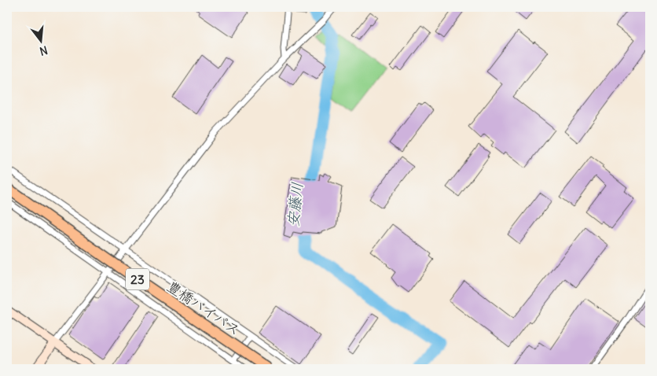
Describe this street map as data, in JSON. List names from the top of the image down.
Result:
{
  "streets": {
    "highway": ["23", "豊橋バイパス"]
  },
  "water": ["安藤川"],
  "north": "bottom"
}
